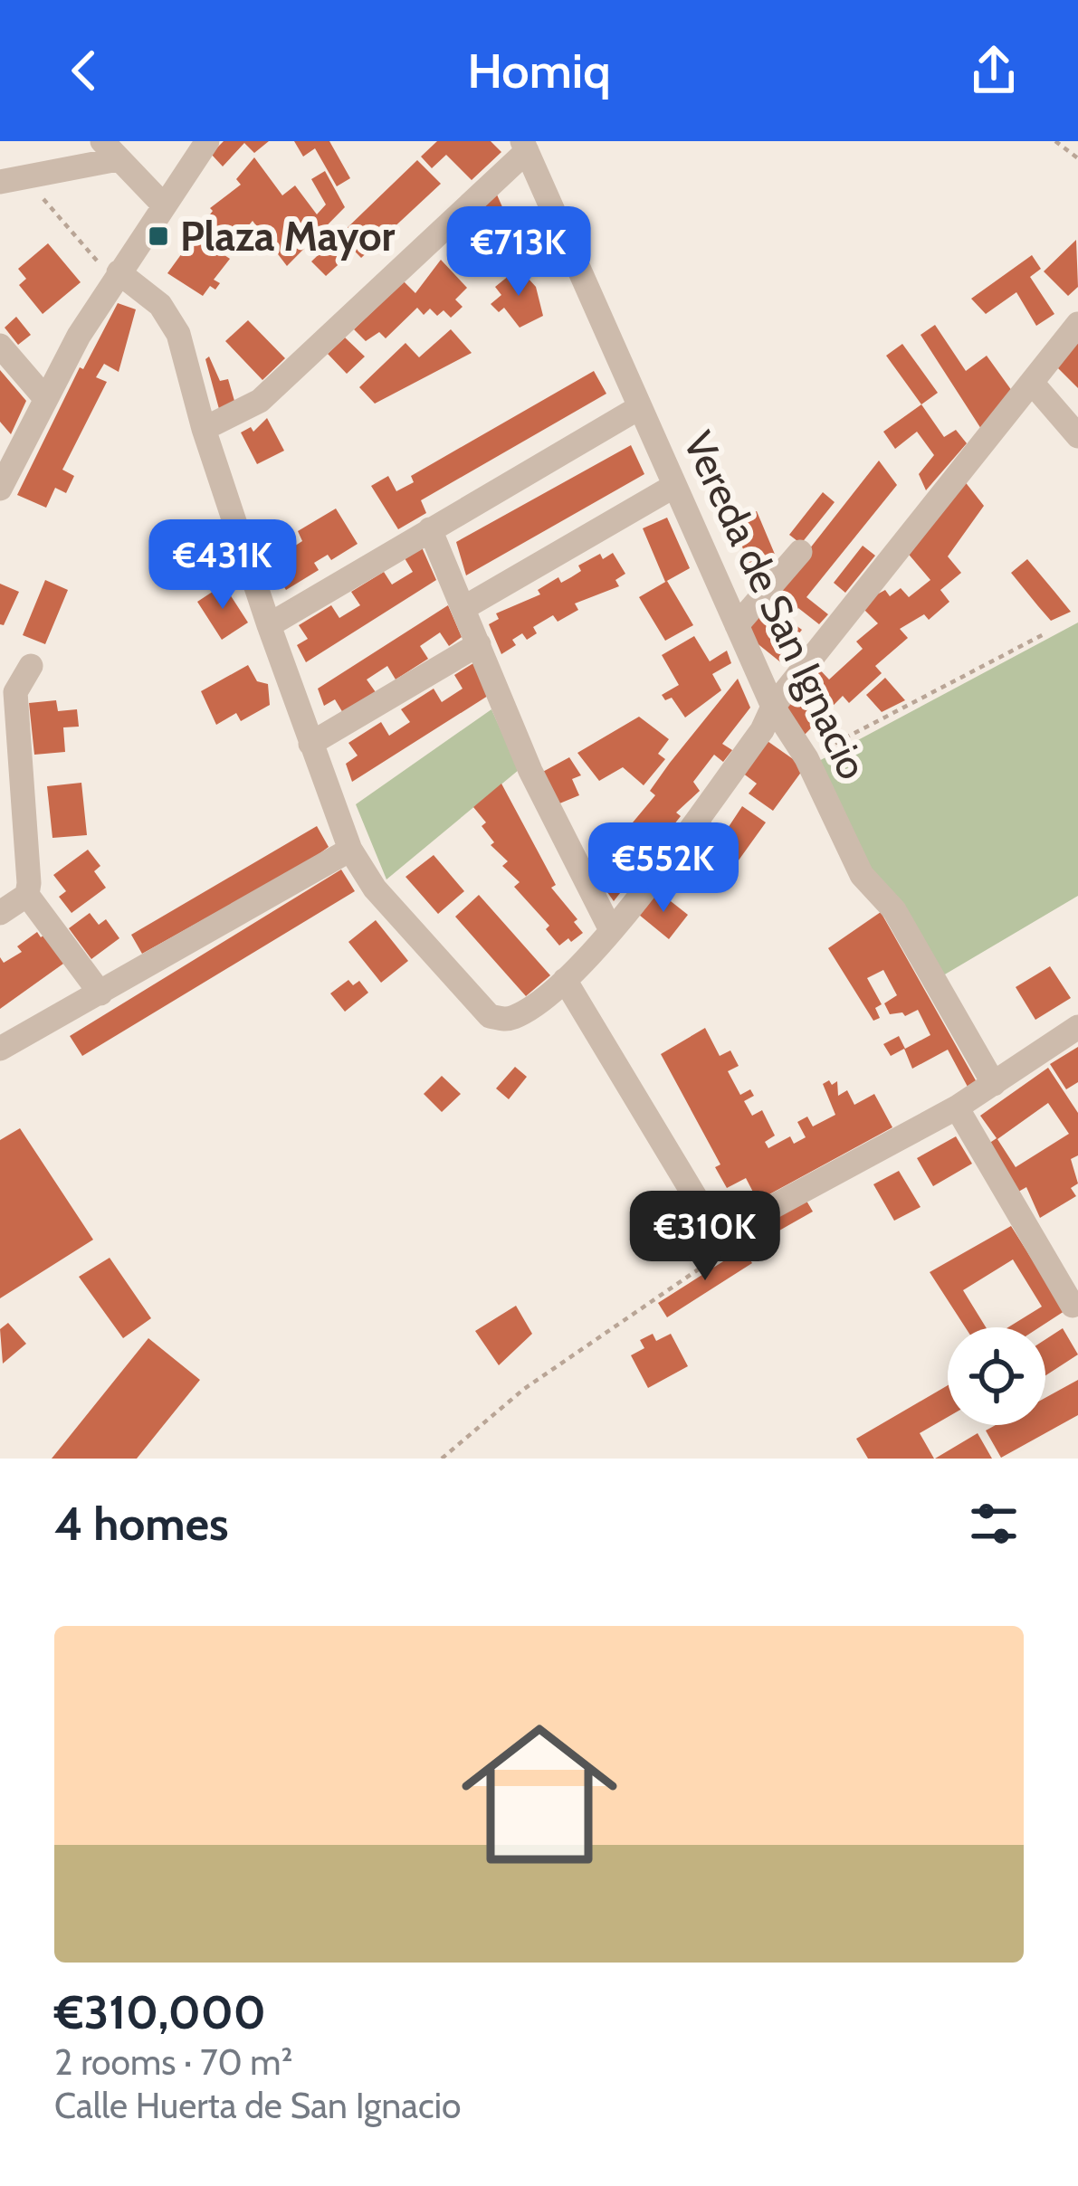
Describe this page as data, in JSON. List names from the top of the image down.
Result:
{
  "streets": {
    "street": ["Vereda de San Ignacio"]
  },
  "places": {
    "transit": ["Plaza Mayor"]
  },
  "page": {
    "header": "Homiq",
    "price": [
      "€713K",
      "€431K",
      "€552K",
      "€310K"
    ],
    "heading": "4 homes",
    "list": [
      {
        "name": "€310,000",
        "note": "2 rooms · 70 m² · Calle Huerta de San Ignacio"
      }
    ]
  }
}
